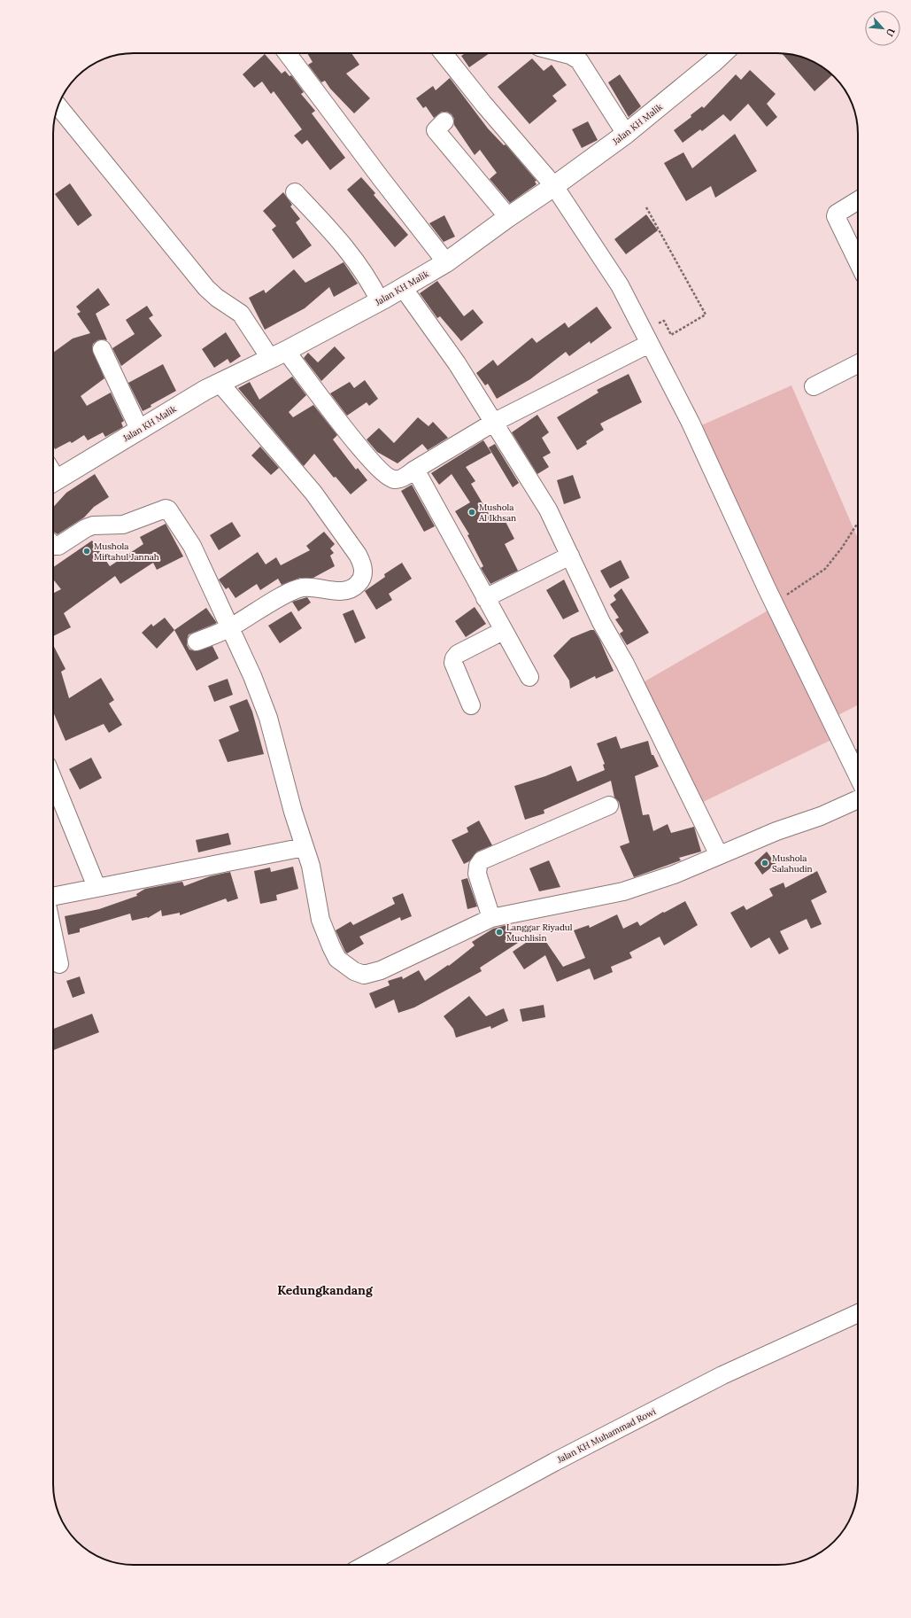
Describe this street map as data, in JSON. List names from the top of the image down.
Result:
{
  "streets": {
    "street": ["Jalan KH Malik", "Jalan KH Muhammad Rowi"]
  },
  "districts": ["Kedungkandang"],
  "places": [
    "Mushola Al Ikhsan",
    "Mushola Miftahul Jannah",
    "Mushola Salahudin",
    "Langgar Riyadul Muchlisin"
  ],
  "north": "bottom right"
}
